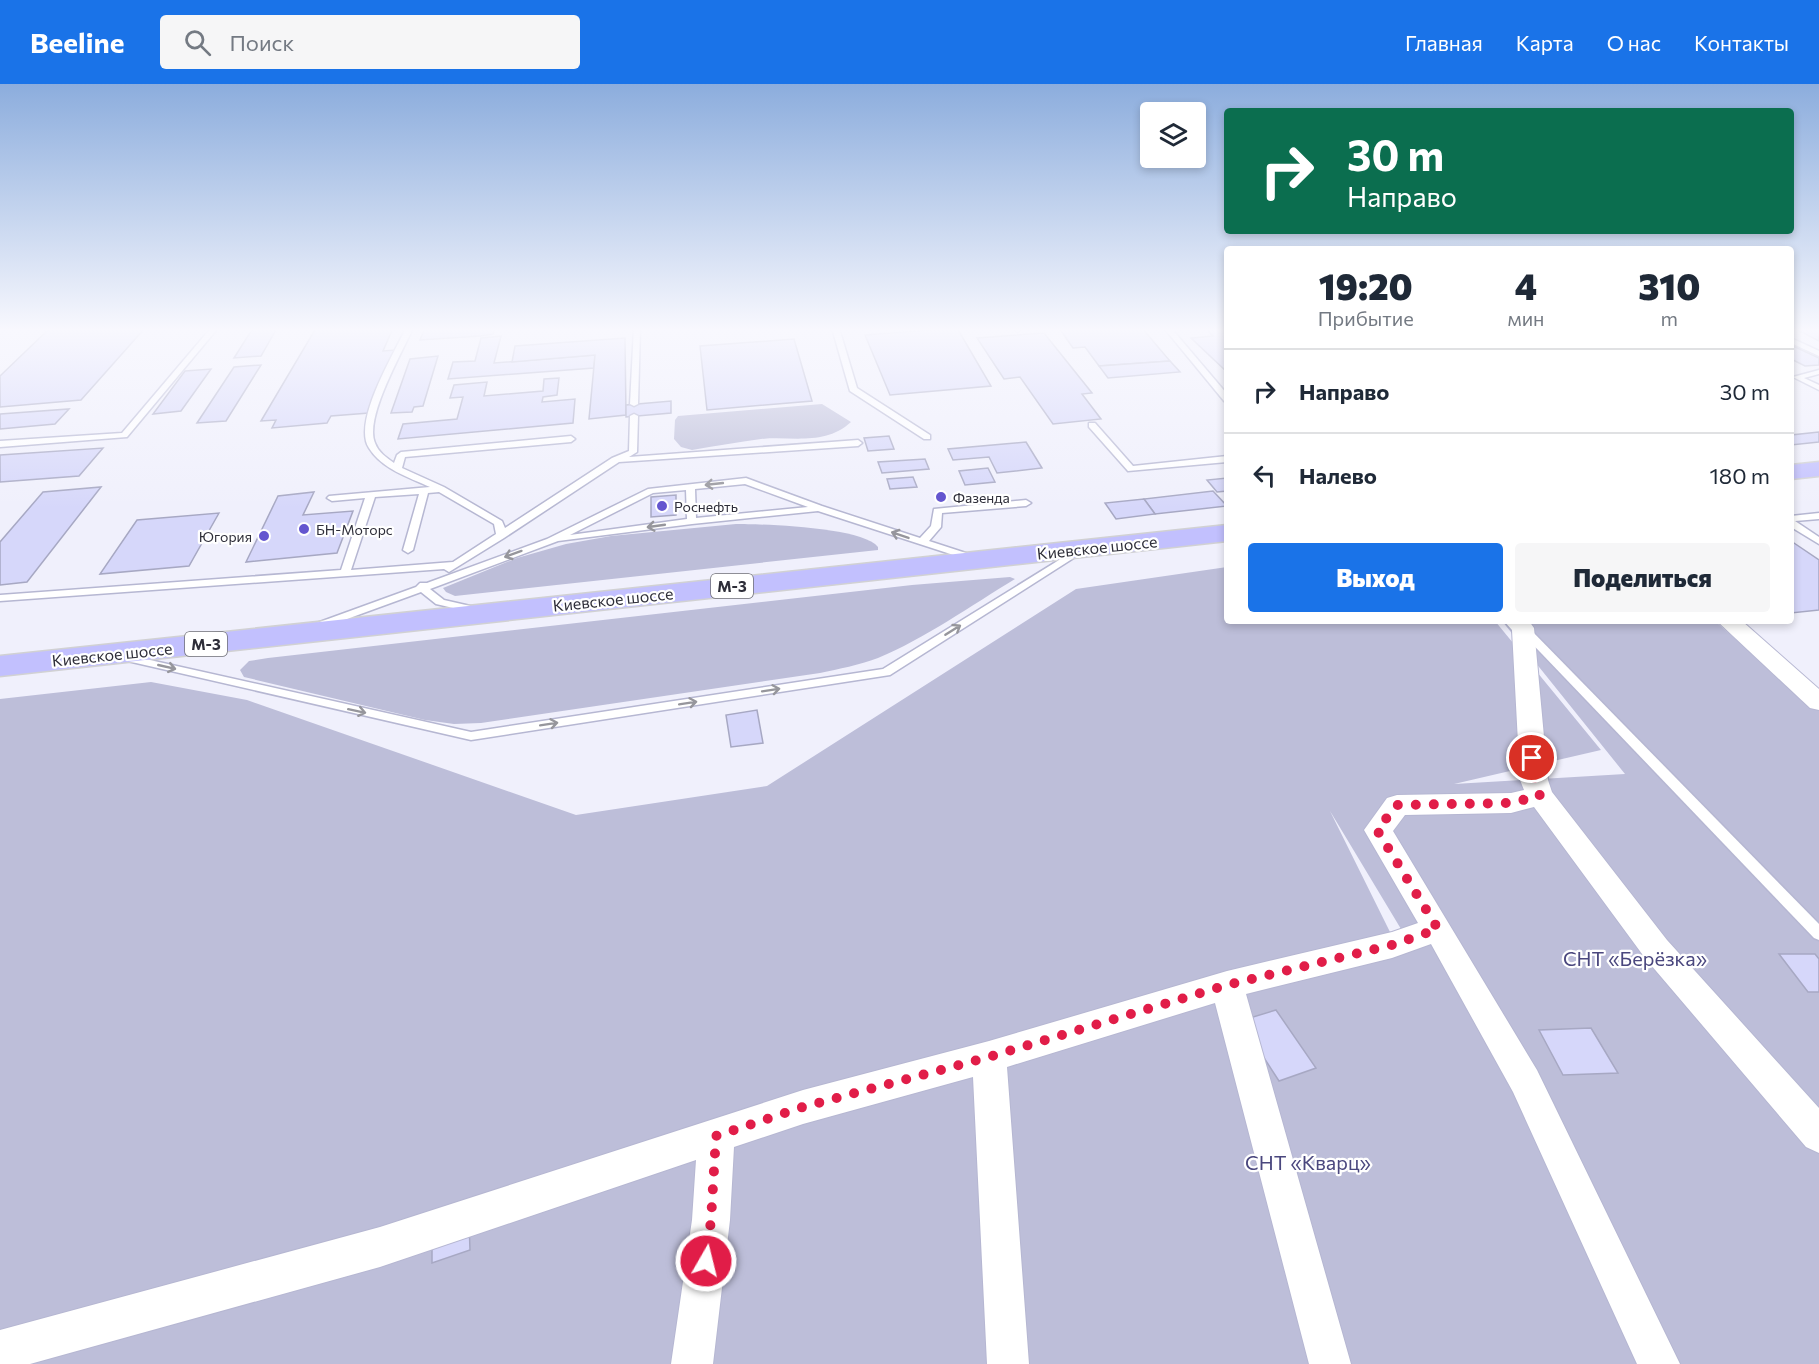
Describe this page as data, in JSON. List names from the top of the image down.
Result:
{
  "streets": {
    "highway": ["Киевское шоссе", "М-3"]
  },
  "parks": ["СНТ «Берёзка»", "СНТ «Кварц»"],
  "places": [
    "Фазенда",
    "Роснефть",
    "БН-Моторс",
    "Югория"
  ],
  "page": {
    "header": "Beeline",
    "search": "Поиск",
    "nav": [
      "Главная",
      "Карта",
      "О нас",
      "Контакты"
    ],
    "turn": ["30 m", "Направо"],
    "eta": [
      "19:20",
      "Прибытие",
      "4",
      "мин",
      "310",
      "m"
    ],
    "list": [
      {
        "name": "Направо",
        "value": "30 m"
      },
      {
        "name": "Налево",
        "value": "180 m"
      }
    ],
    "buttons": ["Выход", "Поделиться"]
  }
}
